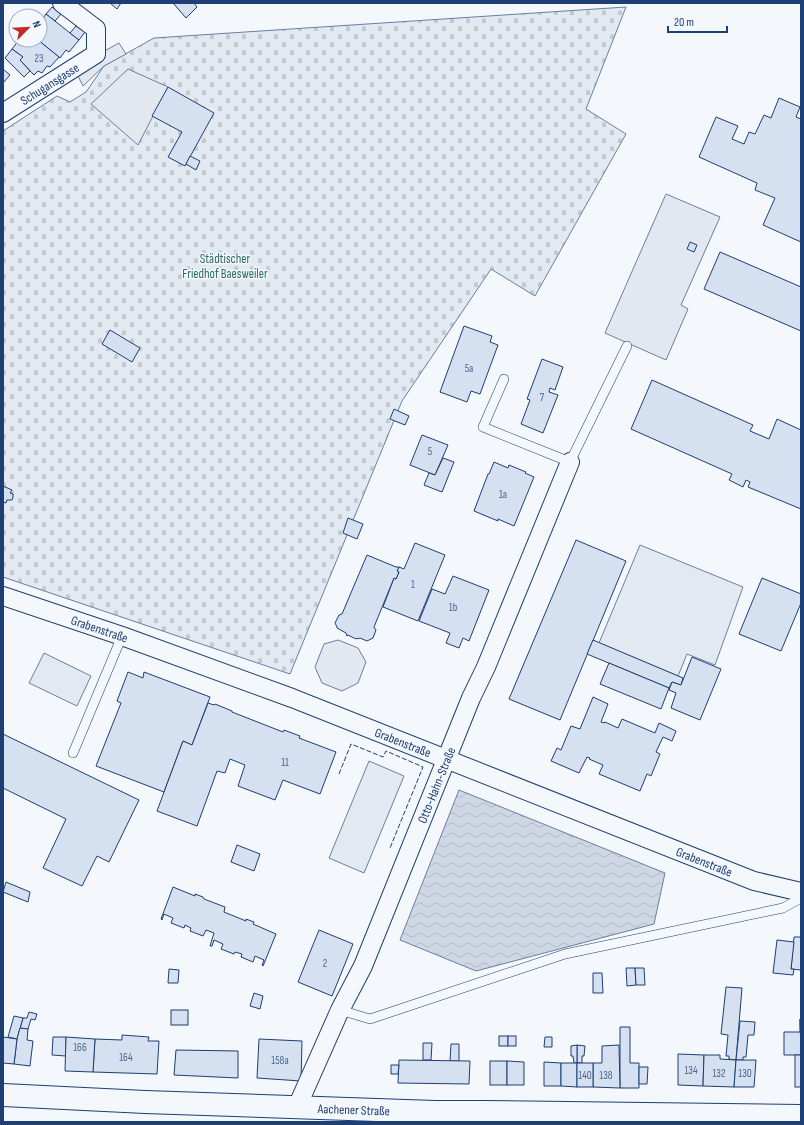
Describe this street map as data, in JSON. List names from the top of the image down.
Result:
{
  "streets": {
    "main road": ["Aachener Straße"],
    "street": ["Schugansgasse", "Grabenstraße", "Otto-Hahn-Straße"]
  },
  "crossings": [
    ["Grabenstraße", "Otto-Hahn-Straße"],
    ["Otto-Hahn-Straße", "Aachener Straße"]
  ],
  "parks": ["Städtischer Friedhof Baesweiler"],
  "house_numbers": [
    "23",
    "5a",
    "7",
    "5",
    "1a",
    "1",
    "1b",
    "11",
    "2",
    "166",
    "164",
    "158a",
    "134",
    "132",
    "130",
    "140",
    "138"
  ],
  "scale_bar": "20 m",
  "north": "top right"
}
